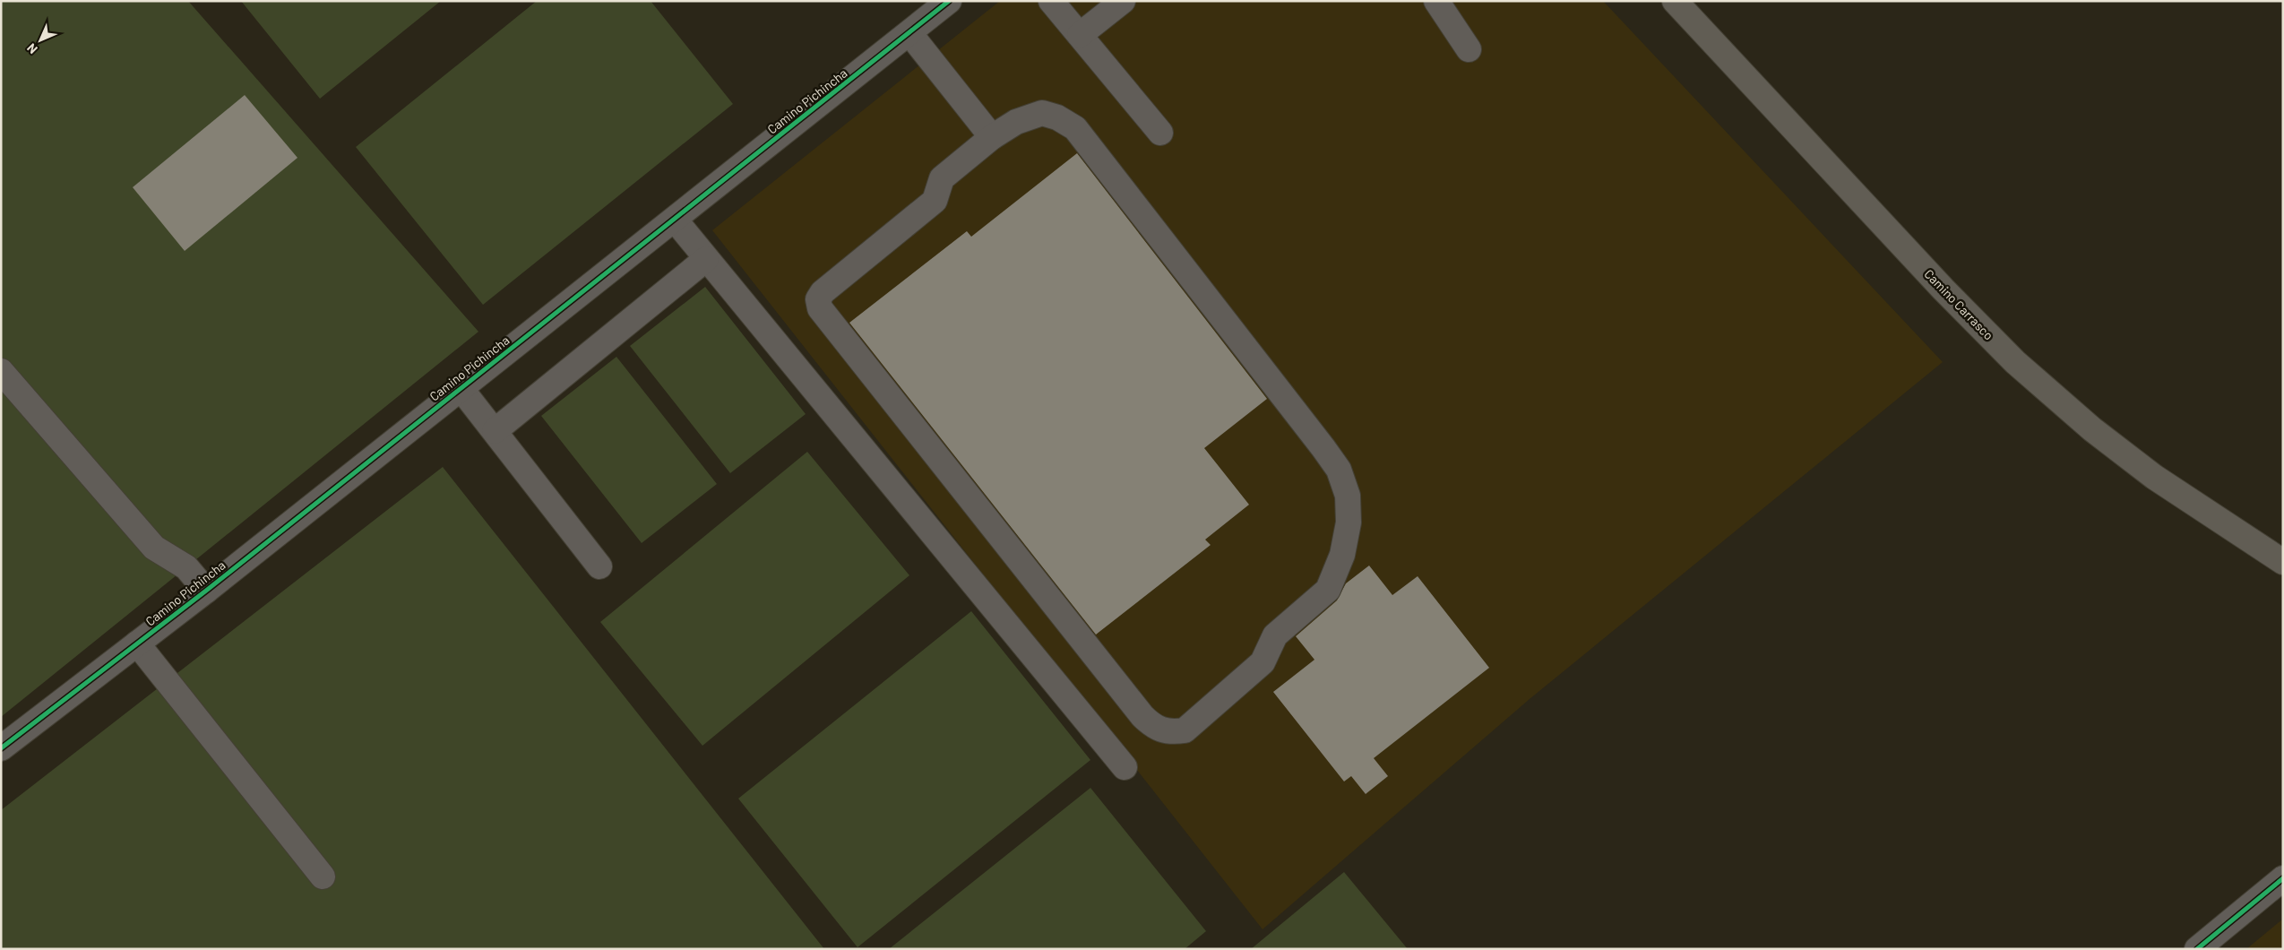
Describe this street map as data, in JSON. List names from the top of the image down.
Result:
{
  "streets": {
    "main road": ["Camino Carrasco"],
    "street": ["Camino Pichincha"]
  },
  "north": "bottom left"
}
